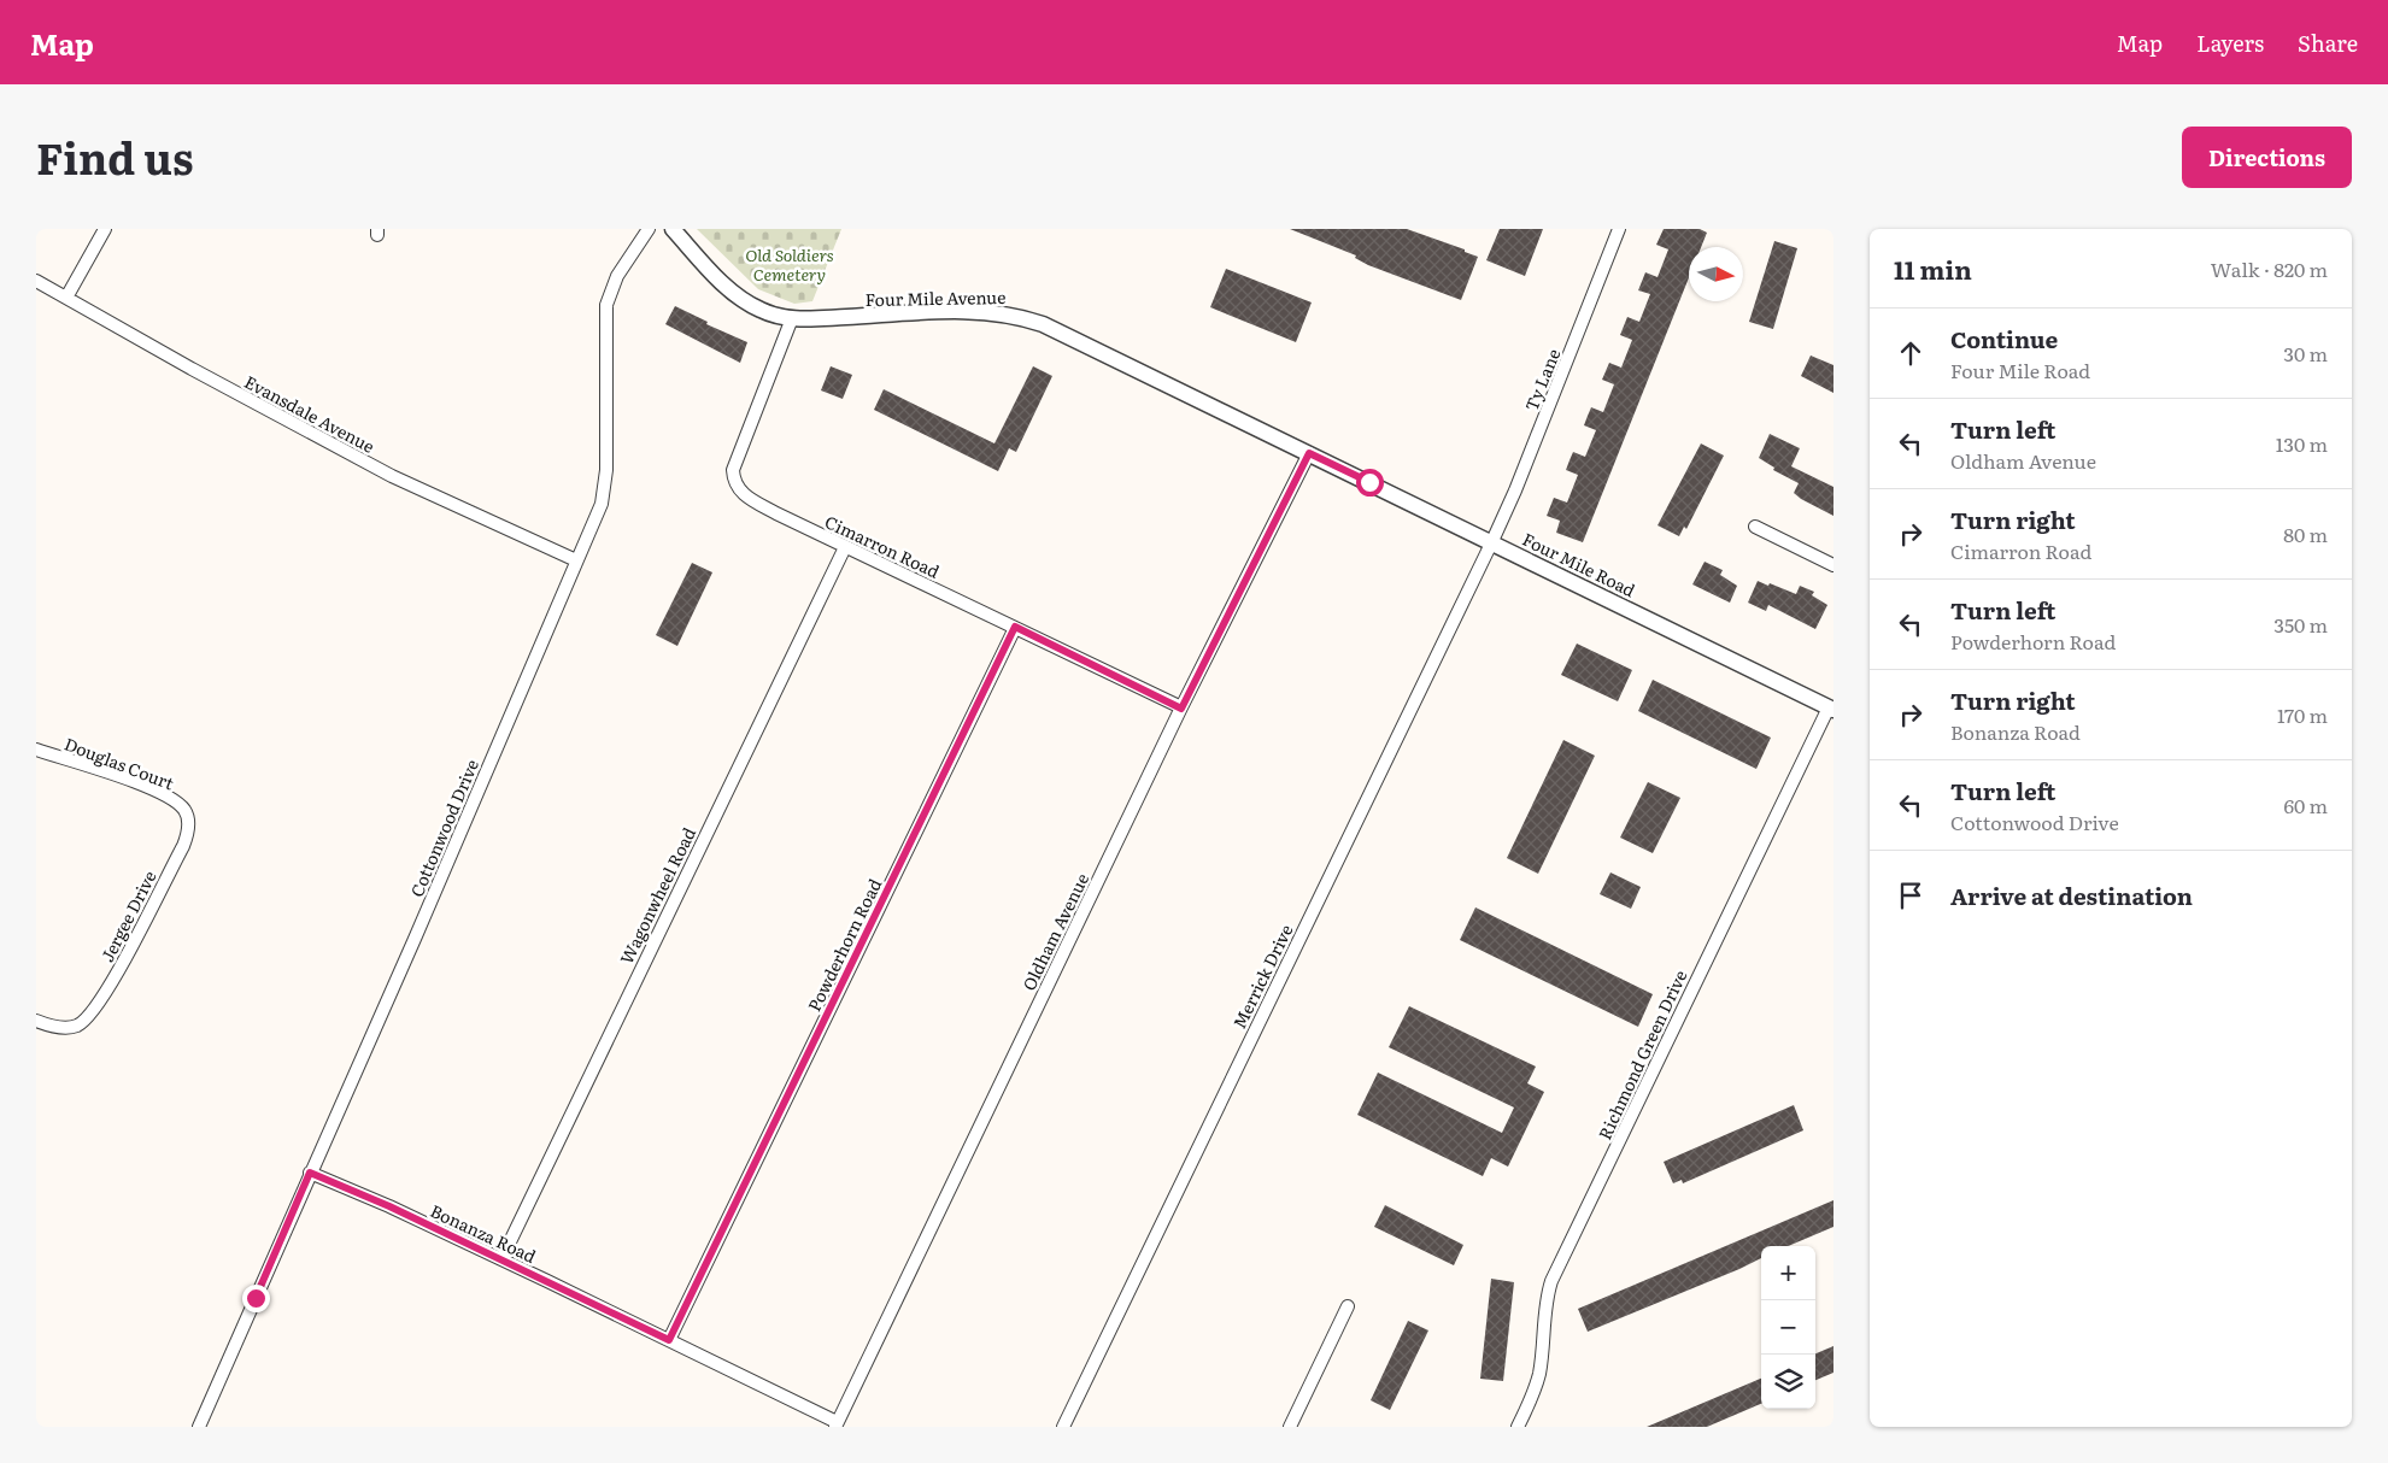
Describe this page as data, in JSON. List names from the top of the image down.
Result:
{
  "streets": {
    "street": [
      "Four Mile Avenue",
      "Ty Lane",
      "Evansdale Avenue",
      "Cimarron Road",
      "Four Mile Road",
      "Douglas Court",
      "Cottonwood Drive",
      "Wagonwheel Road",
      "Jergee Drive",
      "Oldham Avenue",
      "Powderhorn Road",
      "Merrick Drive",
      "Richmond Green Drive",
      "Bonanza Road"
    ]
  },
  "crossings": [
    ["Four Mile Avenue", "Cimarron Road"],
    ["Four Mile Avenue", "Four Mile Road"],
    ["Four Mile Avenue", "Oldham Avenue"],
    ["Ty Lane", "Four Mile Road"],
    ["Ty Lane", "Merrick Drive"],
    ["Evansdale Avenue", "Cottonwood Drive"],
    ["Cimarron Road", "Wagonwheel Road"],
    ["Cimarron Road", "Oldham Avenue"],
    ["Cimarron Road", "Powderhorn Road"],
    ["Four Mile Road", "Oldham Avenue"],
    ["Four Mile Road", "Merrick Drive"],
    ["Four Mile Road", "Richmond Green Drive"],
    ["Douglas Court", "Jergee Drive"],
    ["Cottonwood Drive", "Bonanza Road"],
    ["Wagonwheel Road", "Bonanza Road"],
    ["Oldham Avenue", "Bonanza Road"],
    ["Powderhorn Road", "Bonanza Road"]
  ],
  "parks": ["Old Soldiers Cemetery"],
  "north": "right",
  "page": {
    "header": "Map",
    "nav": ["Map", "Layers", "Share"],
    "title": "Find us",
    "buttons": "Directions",
    "heading": ["11 min", "Walk · 820 m"],
    "list": [
      ["Continue", "Four Mile Road", "30 m"],
      ["Turn left", "Oldham Avenue", "130 m"],
      ["Turn right", "Cimarron Road", "80 m"],
      ["Turn left", "Powderhorn Road", "350 m"],
      ["Turn right", "Bonanza Road", "170 m"],
      ["Turn left", "Cottonwood Drive", "60 m"],
      "Arrive at destination"
    ],
    "map_buttons": ["+", "−"]
  }
}
